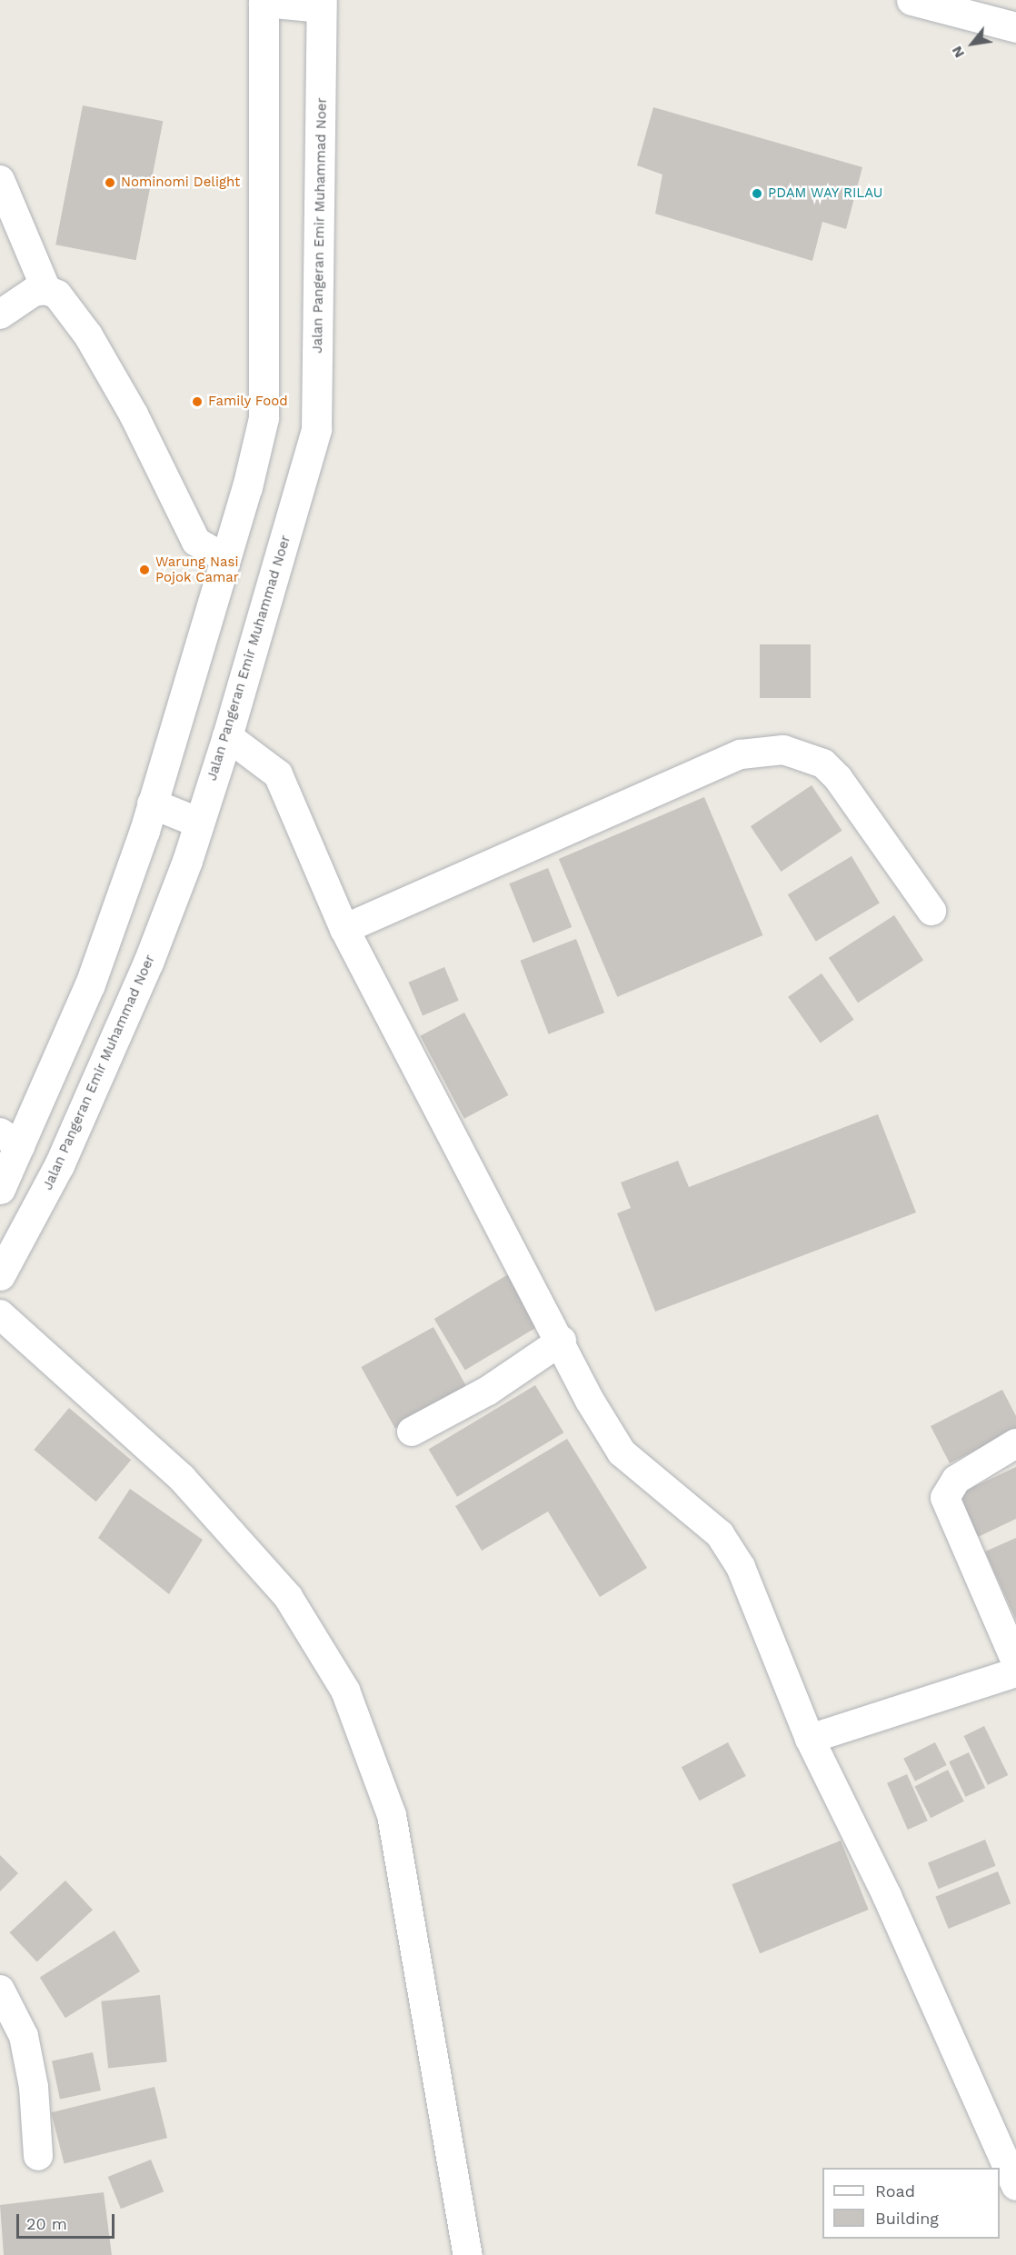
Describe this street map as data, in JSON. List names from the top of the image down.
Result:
{
  "streets": {
    "main road": ["Jalan Pangeran Emir Muhammad Noer"]
  },
  "places": [
    "Nominomi Delight",
    "PDAM WAY RILAU",
    "Family Food",
    "Warung Nasi Pojok Camar"
  ],
  "legend": ["Road", "Building"],
  "scale_bar": "20 m",
  "north": "bottom left"
}
